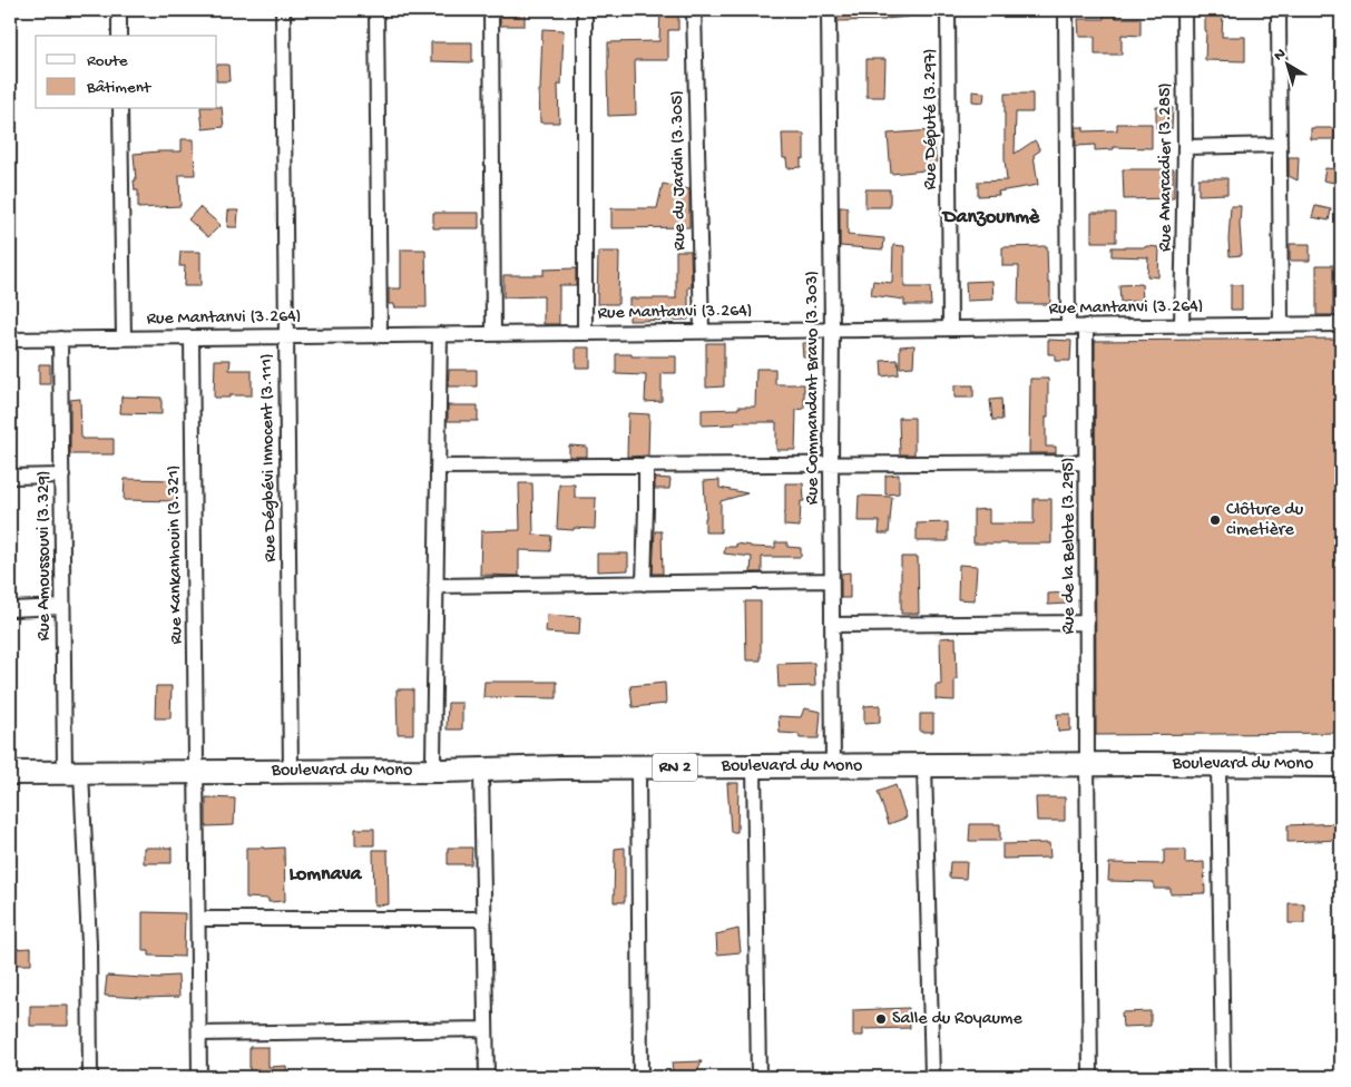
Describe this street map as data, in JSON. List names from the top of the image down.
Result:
{
  "streets": {
    "main road": ["Boulevard du Mono", "RN 2"],
    "street": [
      "Rue Député (3.297)",
      "Rue Anarcadier (3.285)",
      "Rue du Jardin (3.305)",
      "Rue Mantanvi (3.264)",
      "Rue Commandant Bravo (3.303)",
      "Rue Dégbévi Innocent (3.111)",
      "Rue de la Belote (3.295)",
      "Rue Kankanhouin (3.321)",
      "Rue Amoussouvi (3.329)"
    ]
  },
  "crossings": [
    ["Rue Député (3.297)", "Rue Mantanvi (3.264)"],
    ["Rue Anarcadier (3.285)", "Rue Mantanvi (3.264)"],
    ["Rue du Jardin (3.305)", "Rue Mantanvi (3.264)"],
    ["Rue Mantanvi (3.264)", "Rue Commandant Bravo (3.303)"],
    ["Rue Mantanvi (3.264)", "Rue Dégbévi Innocent (3.111)"],
    ["Rue Mantanvi (3.264)", "Rue de la Belote (3.295)"],
    ["Rue Mantanvi (3.264)", "Rue Kankanhouin (3.321)"],
    ["Rue Mantanvi (3.264)", "Rue Amoussouvi (3.329)"],
    ["Rue Commandant Bravo (3.303)", "Boulevard du Mono"],
    ["Rue Dégbévi Innocent (3.111)", "Boulevard du Mono"],
    ["Rue de la Belote (3.295)", "Boulevard du Mono"],
    ["Rue Kankanhouin (3.321)", "Boulevard du Mono"],
    ["Rue Amoussouvi (3.329)", "Boulevard du Mono"]
  ],
  "districts": ["Danzounmè", "Lomnava"],
  "places": ["Clôture du cimetière", "Salle du Royaume"],
  "legend": ["Route", "Bâtiment"],
  "north": "top left"
}
